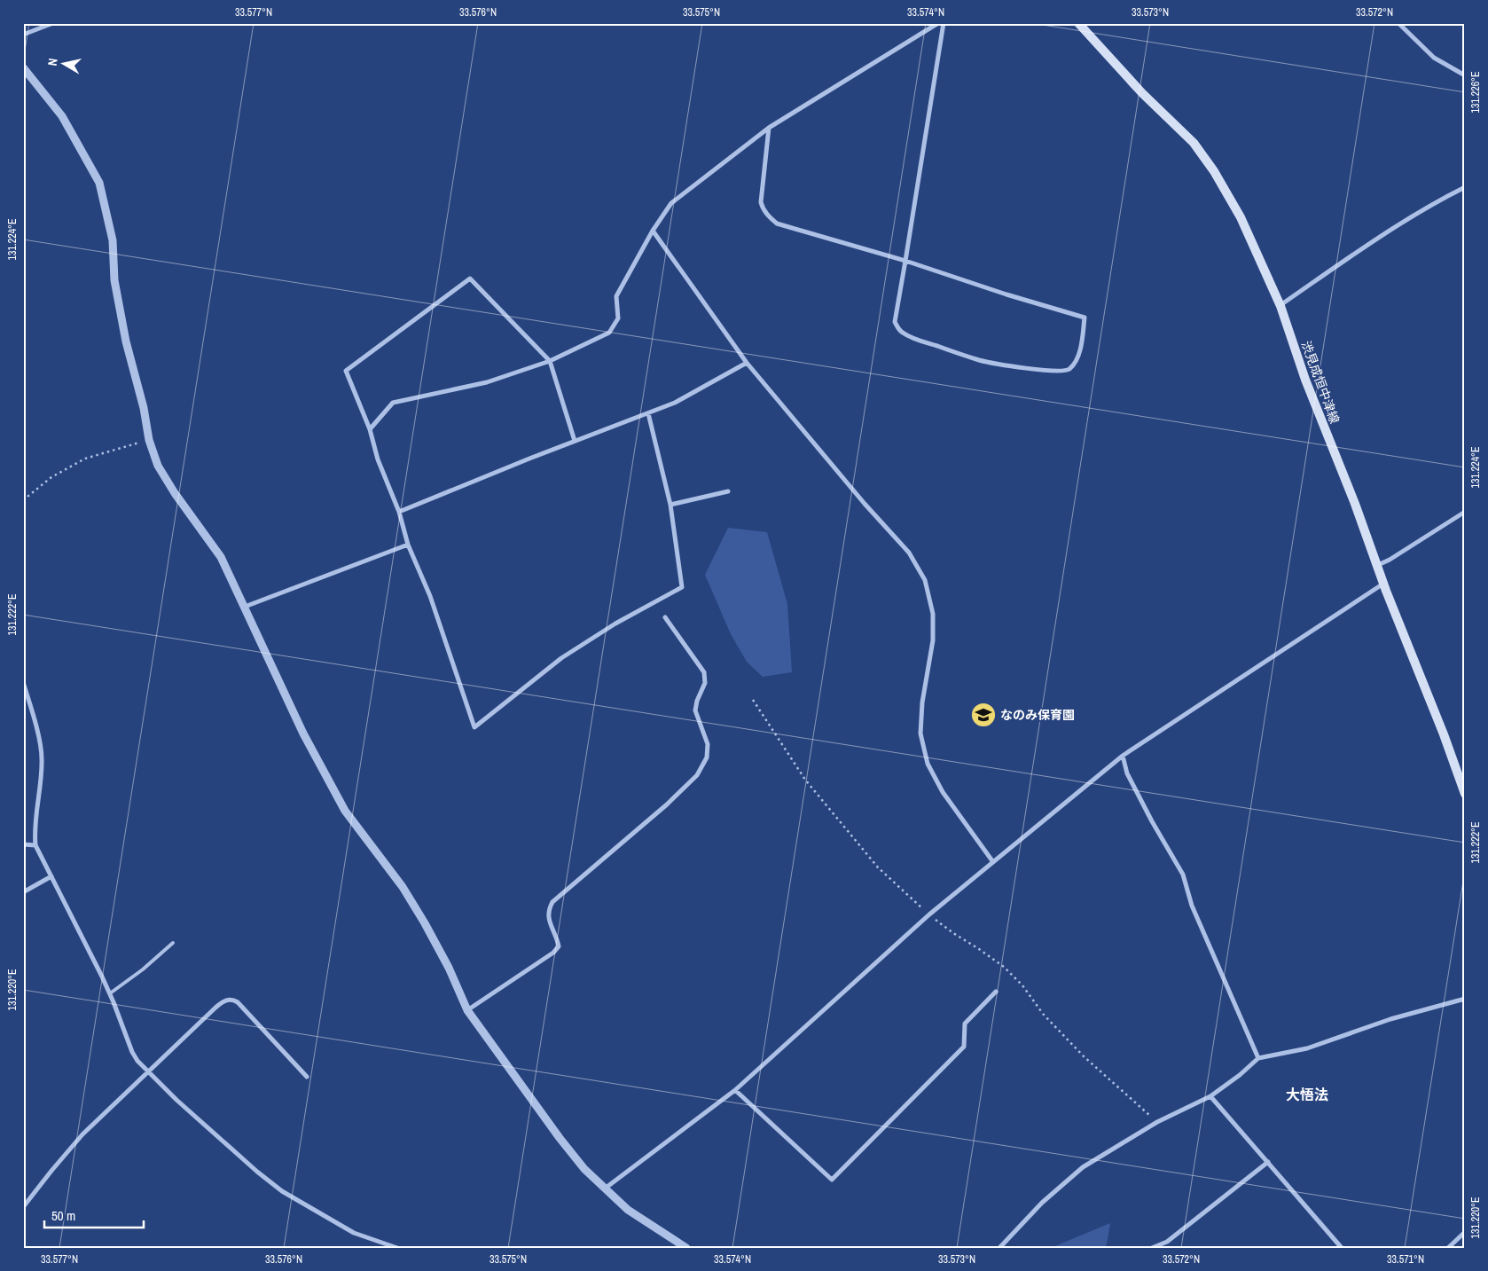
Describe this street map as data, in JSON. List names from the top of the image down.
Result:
{
  "streets": {
    "main road": ["渋見成恒中津線"]
  },
  "districts": ["大悟法"],
  "places": {
    "school or university": ["なのみ保育園"]
  },
  "scale_bar": "50 m",
  "north": "left",
  "coordinates": [
    "33.577°N",
    "33.576°N",
    "33.575°N",
    "33.574°N",
    "33.573°N",
    "33.572°N",
    "131.226°E",
    "131.224°E",
    "131.222°E",
    "131.220°E",
    "33.571°N"
  ]
}
